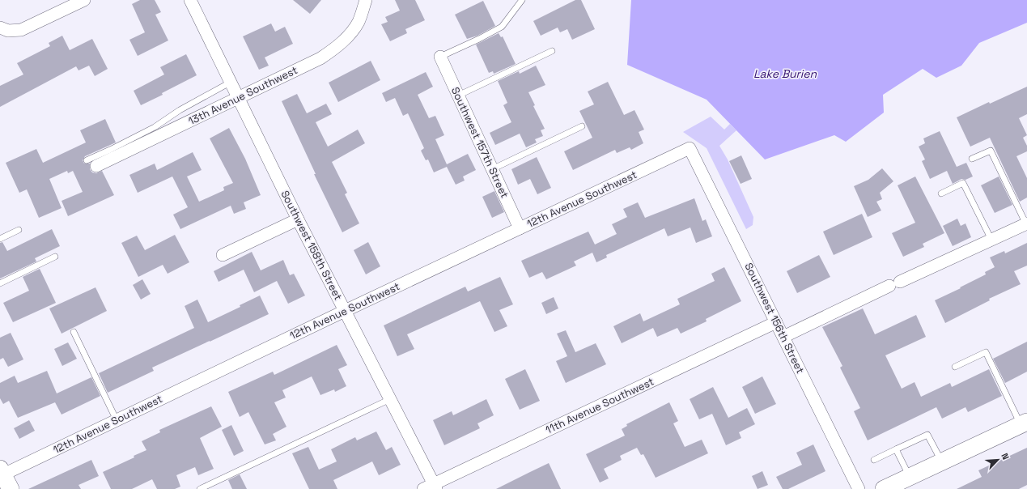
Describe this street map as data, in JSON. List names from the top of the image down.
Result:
{
  "streets": {
    "street": [
      "13th Avenue Southwest",
      "Southwest 157th Street",
      "12th Avenue Southwest",
      "Southwest 158th Street",
      "Southwest 156th Street",
      "11th Avenue Southwest"
    ]
  },
  "crossings": [
    ["13th Avenue Southwest", "Southwest 158th Street"],
    ["Southwest 157th Street", "12th Avenue Southwest"],
    ["12th Avenue Southwest", "Southwest 158th Street"],
    ["12th Avenue Southwest", "Southwest 156th Street"],
    ["Southwest 158th Street", "11th Avenue Southwest"],
    ["Southwest 156th Street", "11th Avenue Southwest"]
  ],
  "water": ["Lake Burien"],
  "north": "top right"
}
